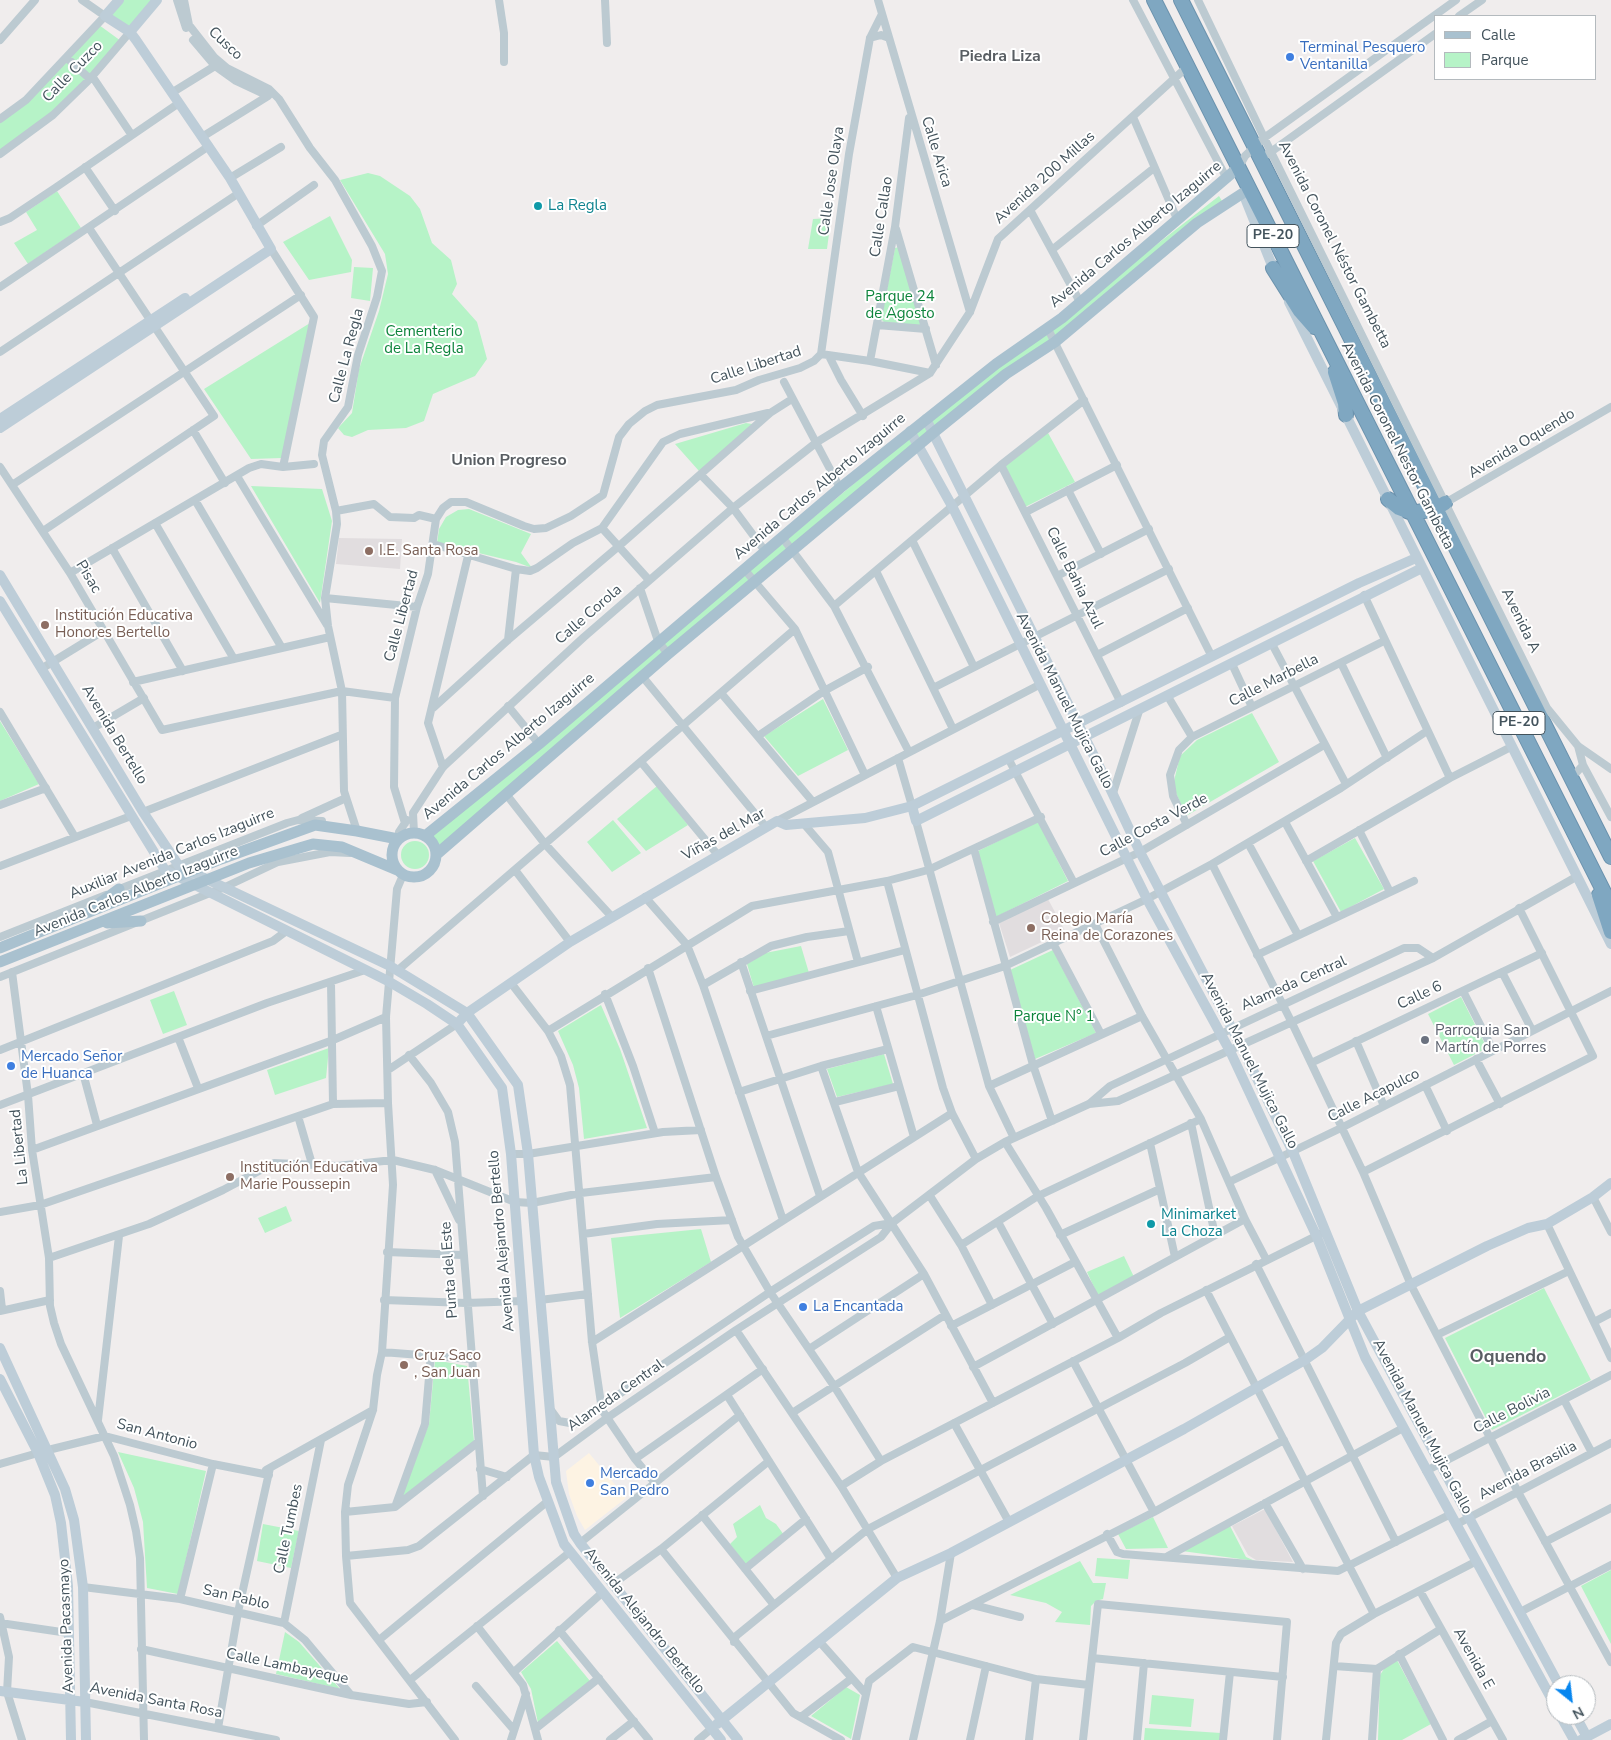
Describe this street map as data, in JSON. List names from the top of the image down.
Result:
{
  "streets": {
    "highway": ["PE-20", "Avenida Coronel Nestor Gambetta"],
    "main road": ["Avenida Carlos Alberto Izaguirre"],
    "street": [
      "Cusco",
      "Calle Cuzco",
      "Calle Arica",
      "Avenida 200 Millas",
      "Calle Jose Olaya",
      "Calle Callao",
      "Avenida Coronel Néstor Gambetta",
      "Calle La Regla",
      "Calle Libertad",
      "Avenida Oquendo",
      "Pisac",
      "Calle Bahia Azul",
      "Calle Corola",
      "Avenida A",
      "Calle Marbella",
      "Avenida Manuel Mujica Gallo",
      "Avenida Bertello",
      "Calle Costa Verde",
      "Viñas del Mar",
      "Auxiliar Avenida Carlos Izaguirre",
      "Alameda Central",
      "Calle 6",
      "Calle Acapulco",
      "La Libertad",
      "Avenida Alejandro Bertello",
      "Punta del Este",
      "Calle Bolivia",
      "San Antonio",
      "Avenida Brasilia",
      "Calle Tumbes",
      "San Pablo",
      "Avenida Pacasmayo",
      "Avenida E",
      "Calle Lambayeque",
      "Avenida Santa Rosa"
    ]
  },
  "crossings": [
    ["Cusco", "Calle La Regla"],
    ["Calle Arica", "Avenida 200 Millas"],
    ["Calle Arica", "Calle Jose Olaya"],
    ["Calle Arica", "Calle Callao"],
    ["Avenida 200 Millas", "Avenida Coronel Nestor Gambetta"],
    ["Avenida 200 Millas", "Calle Corola"],
    ["Calle Jose Olaya", "Calle Libertad"],
    ["Avenida Carlos Alberto Izaguirre", "Calle La Regla"],
    ["Avenida Carlos Alberto Izaguirre", "Avenida Coronel Nestor Gambetta"],
    ["Avenida Carlos Alberto Izaguirre", "Calle Corola"],
    ["Avenida Carlos Alberto Izaguirre", "Avenida Manuel Mujica Gallo"],
    ["Avenida Carlos Alberto Izaguirre", "Avenida Bertello"],
    ["Avenida Carlos Alberto Izaguirre", "Auxiliar Avenida Carlos Izaguirre"],
    ["Avenida Carlos Alberto Izaguirre", "Avenida Alejandro Bertello"],
    ["Avenida Coronel Néstor Gambetta", "Avenida Coronel Nestor Gambetta"],
    ["Calle La Regla", "Pisac"],
    ["Calle La Regla", "Auxiliar Avenida Carlos Izaguirre"],
    ["Calle Libertad", "Calle Corola"],
    ["Avenida Oquendo", "Avenida Coronel Nestor Gambetta"],
    ["Avenida Oquendo", "Avenida A"],
    ["Avenida Coronel Nestor Gambetta", "Avenida A"],
    ["Calle Bahia Azul", "Viñas del Mar"],
    ["Calle Marbella", "Calle Costa Verde"],
    ["Avenida Manuel Mujica Gallo", "Calle Costa Verde"],
    ["Avenida Manuel Mujica Gallo", "Viñas del Mar"],
    ["Avenida Manuel Mujica Gallo", "Alameda Central"],
    ["Avenida Manuel Mujica Gallo", "Calle Acapulco"],
    ["Avenida Manuel Mujica Gallo", "Calle Bolivia"],
    ["Avenida Manuel Mujica Gallo", "Avenida Brasilia"],
    ["Avenida Bertello", "Auxiliar Avenida Carlos Izaguirre"],
    ["Avenida Bertello", "Avenida Alejandro Bertello"],
    ["Viñas del Mar", "Avenida Alejandro Bertello"],
    ["Auxiliar Avenida Carlos Izaguirre", "Avenida Alejandro Bertello"],
    ["Alameda Central", "Avenida Alejandro Bertello"],
    ["La Libertad", "San Antonio"],
    ["La Libertad", "San Pablo"],
    ["La Libertad", "Calle Lambayeque"],
    ["La Libertad", "Avenida Santa Rosa"],
    ["San Antonio", "Avenida Pacasmayo"],
    ["Calle Tumbes", "San Pablo"],
    ["San Pablo", "Avenida Pacasmayo"],
    ["San Pablo", "Calle Lambayeque"],
    ["Avenida Pacasmayo", "Avenida Santa Rosa"]
  ],
  "districts": ["Piedra Liza", "Union Progreso", "Oquendo"],
  "parks": ["Parque 24 de Agosto", "Cementerio de La Regla", "Parque N° 1"],
  "places": [
    "Terminal Pesquero Ventanilla",
    "La Regla",
    "I.E. Santa Rosa",
    "Institución Educativa Honores Bertello",
    "Colegio María Reina de Corazones",
    "Parroquia San Martín de Porres",
    "Mercado Señor de Huanca",
    "Institución Educativa Marie Poussepin",
    "Minimarket La Choza",
    "La Encantada",
    "Cruz Saco , San Juan",
    "Mercado San Pedro"
  ],
  "legend": ["Calle", "Parque"],
  "north": "bottom right"
}
